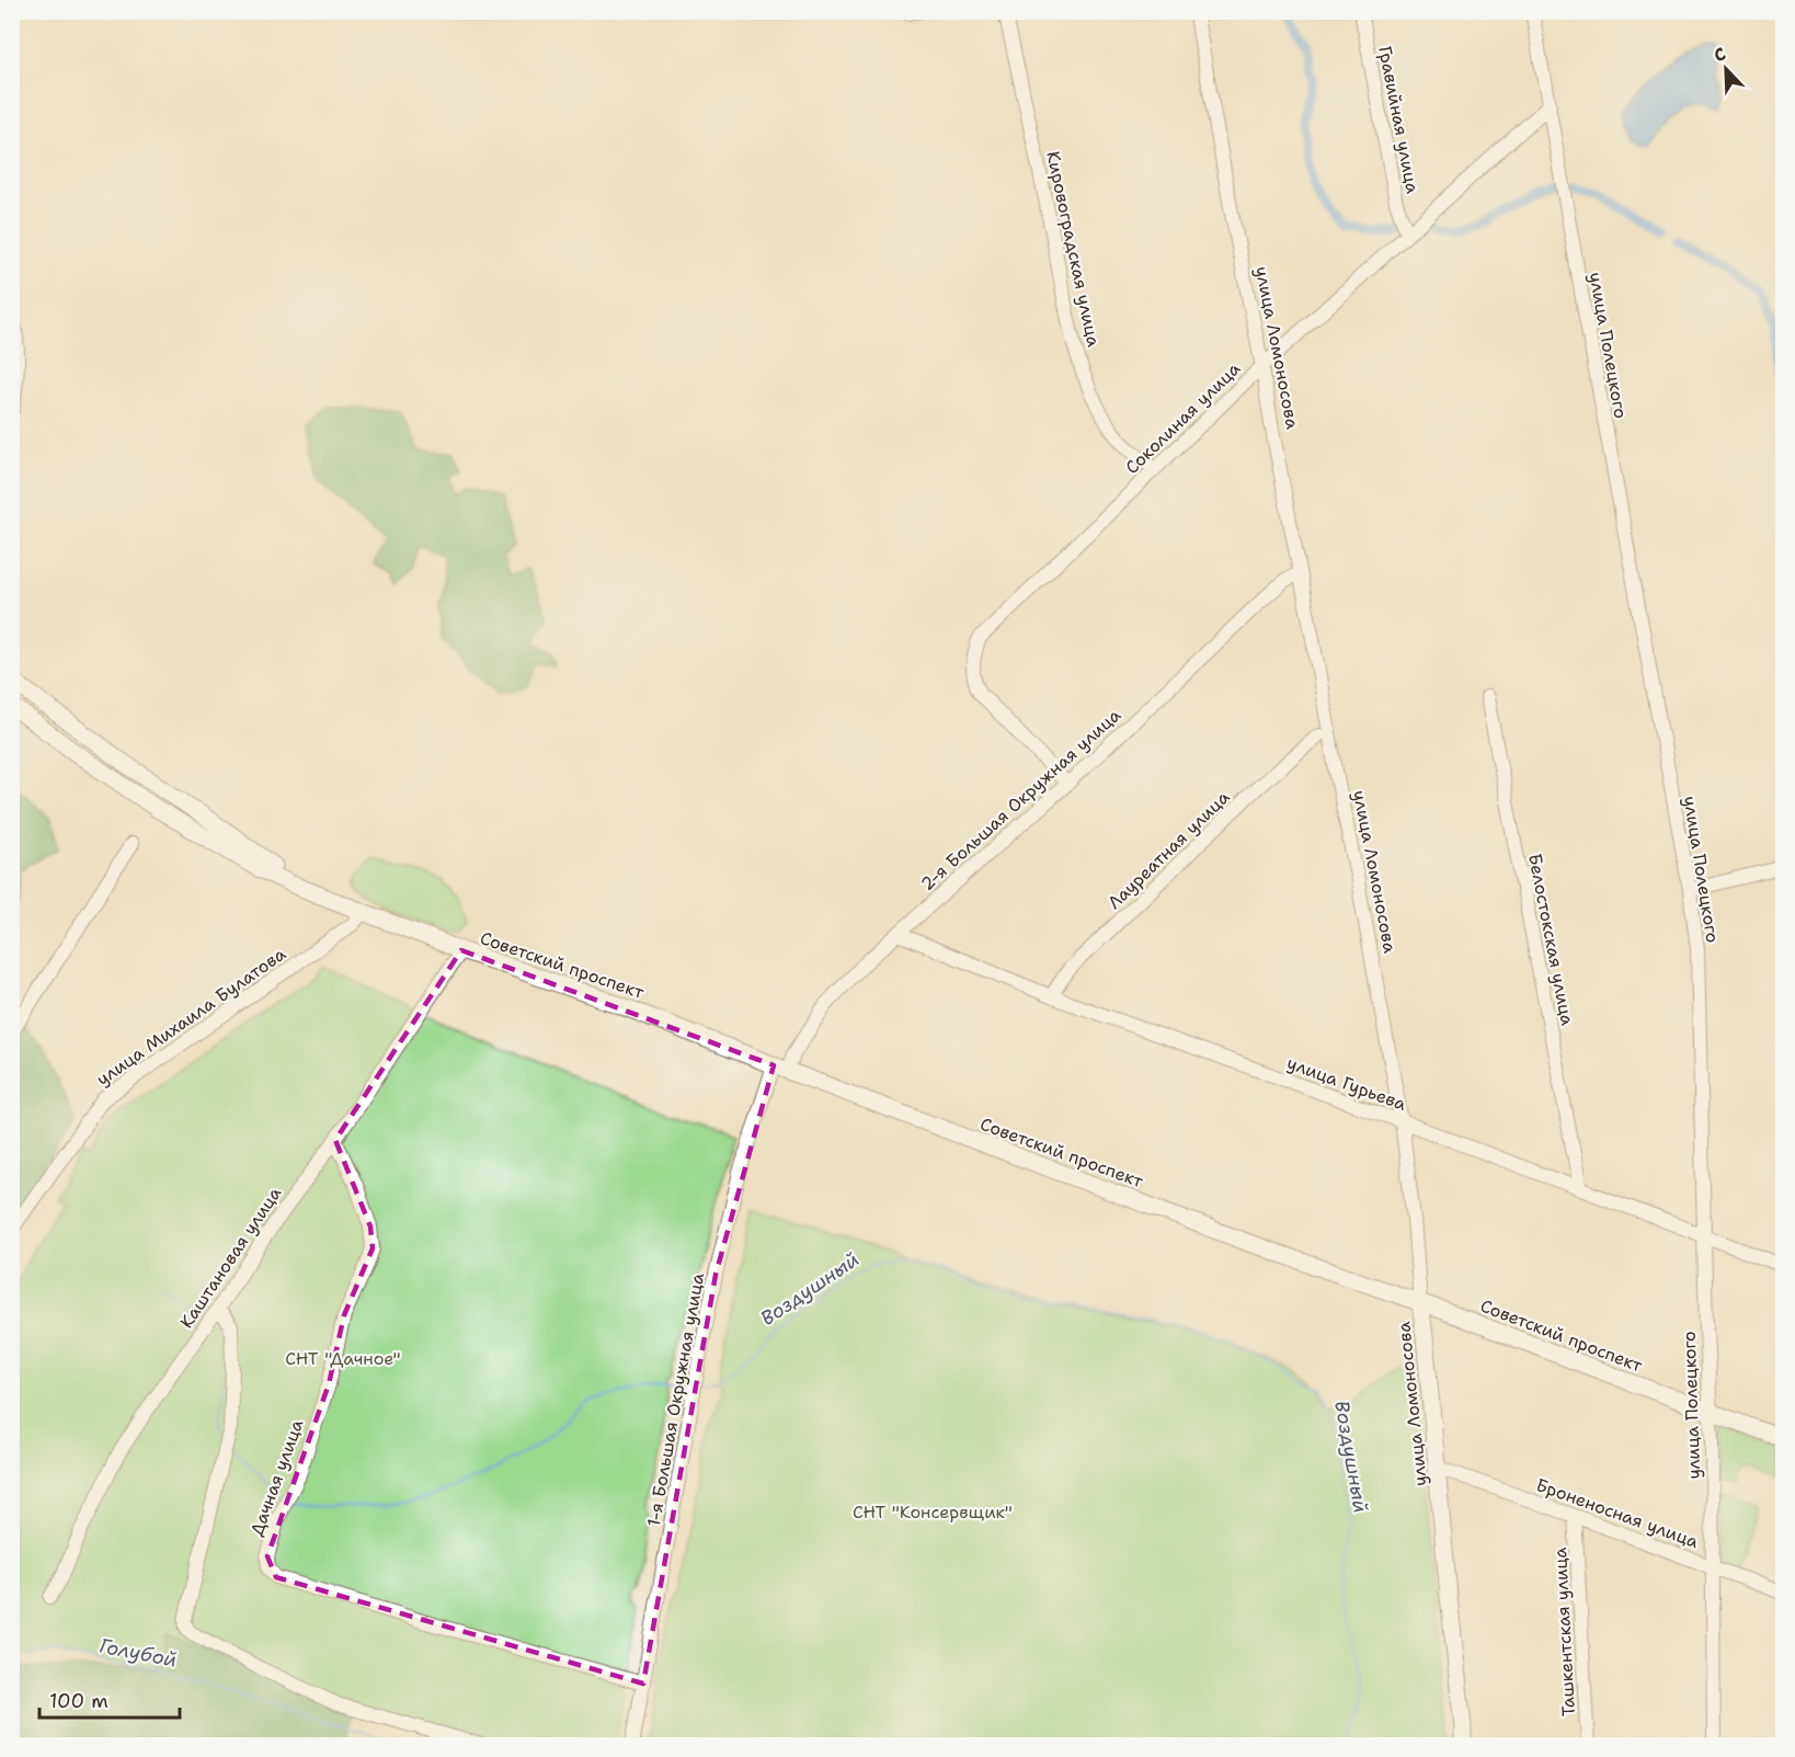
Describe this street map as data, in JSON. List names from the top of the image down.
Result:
{
  "streets": {
    "main road": ["улица Ломоносова", "Советский проспект"],
    "street": [
      "Гравийная улица",
      "Кировоградская улица",
      "улица Полецкого",
      "Соколиная улица",
      "2-я Большая Окружная улица",
      "Лауреатная улица",
      "Белостокская улица",
      "улица Михаила Булатова",
      "улица Гурьева",
      "Каштановая улица",
      "1-я Большая Окружная улица",
      "Дачная улица",
      "Броненосная улица",
      "Ташкентская улица"
    ]
  },
  "crossings": [
    ["Гравийная улица", "Соколиная улица"],
    ["Кировоградская улица", "Соколиная улица"],
    ["улица Полецкого", "Соколиная улица"],
    ["улица Полецкого", "Советский проспект"],
    ["улица Полецкого", "улица Гурьева"],
    ["улица Полецкого", "Броненосная улица"],
    ["улица Ломоносова", "Соколиная улица"],
    ["улица Ломоносова", "2-я Большая Окружная улица"],
    ["улица Ломоносова", "Советский проспект"],
    ["улица Ломоносова", "улица Гурьева"],
    ["улица Ломоносова", "Броненосная улица"],
    ["Соколиная улица", "2-я Большая Окружная улица"],
    ["2-я Большая Окружная улица", "Советский проспект"],
    ["2-я Большая Окружная улица", "улица Гурьева"],
    ["2-я Большая Окружная улица", "1-я Большая Окружная улица"],
    ["Лауреатная улица", "улица Гурьева"],
    ["Белостокская улица", "улица Гурьева"],
    ["Советский проспект", "улица Михаила Булатова"],
    ["Советский проспект", "Каштановая улица"],
    ["Советский проспект", "1-я Большая Окружная улица"],
    ["Каштановая улица", "Дачная улица"],
    ["1-я Большая Окружная улица", "Дачная улица"],
    ["Броненосная улица", "Ташкентская улица"]
  ],
  "water": ["Воздушный", "Голубой"],
  "parks": ["СНТ \"Дачное\"", "СНТ \"Консервщик\""],
  "scale_bar": "100 m",
  "north": "top left"
}
